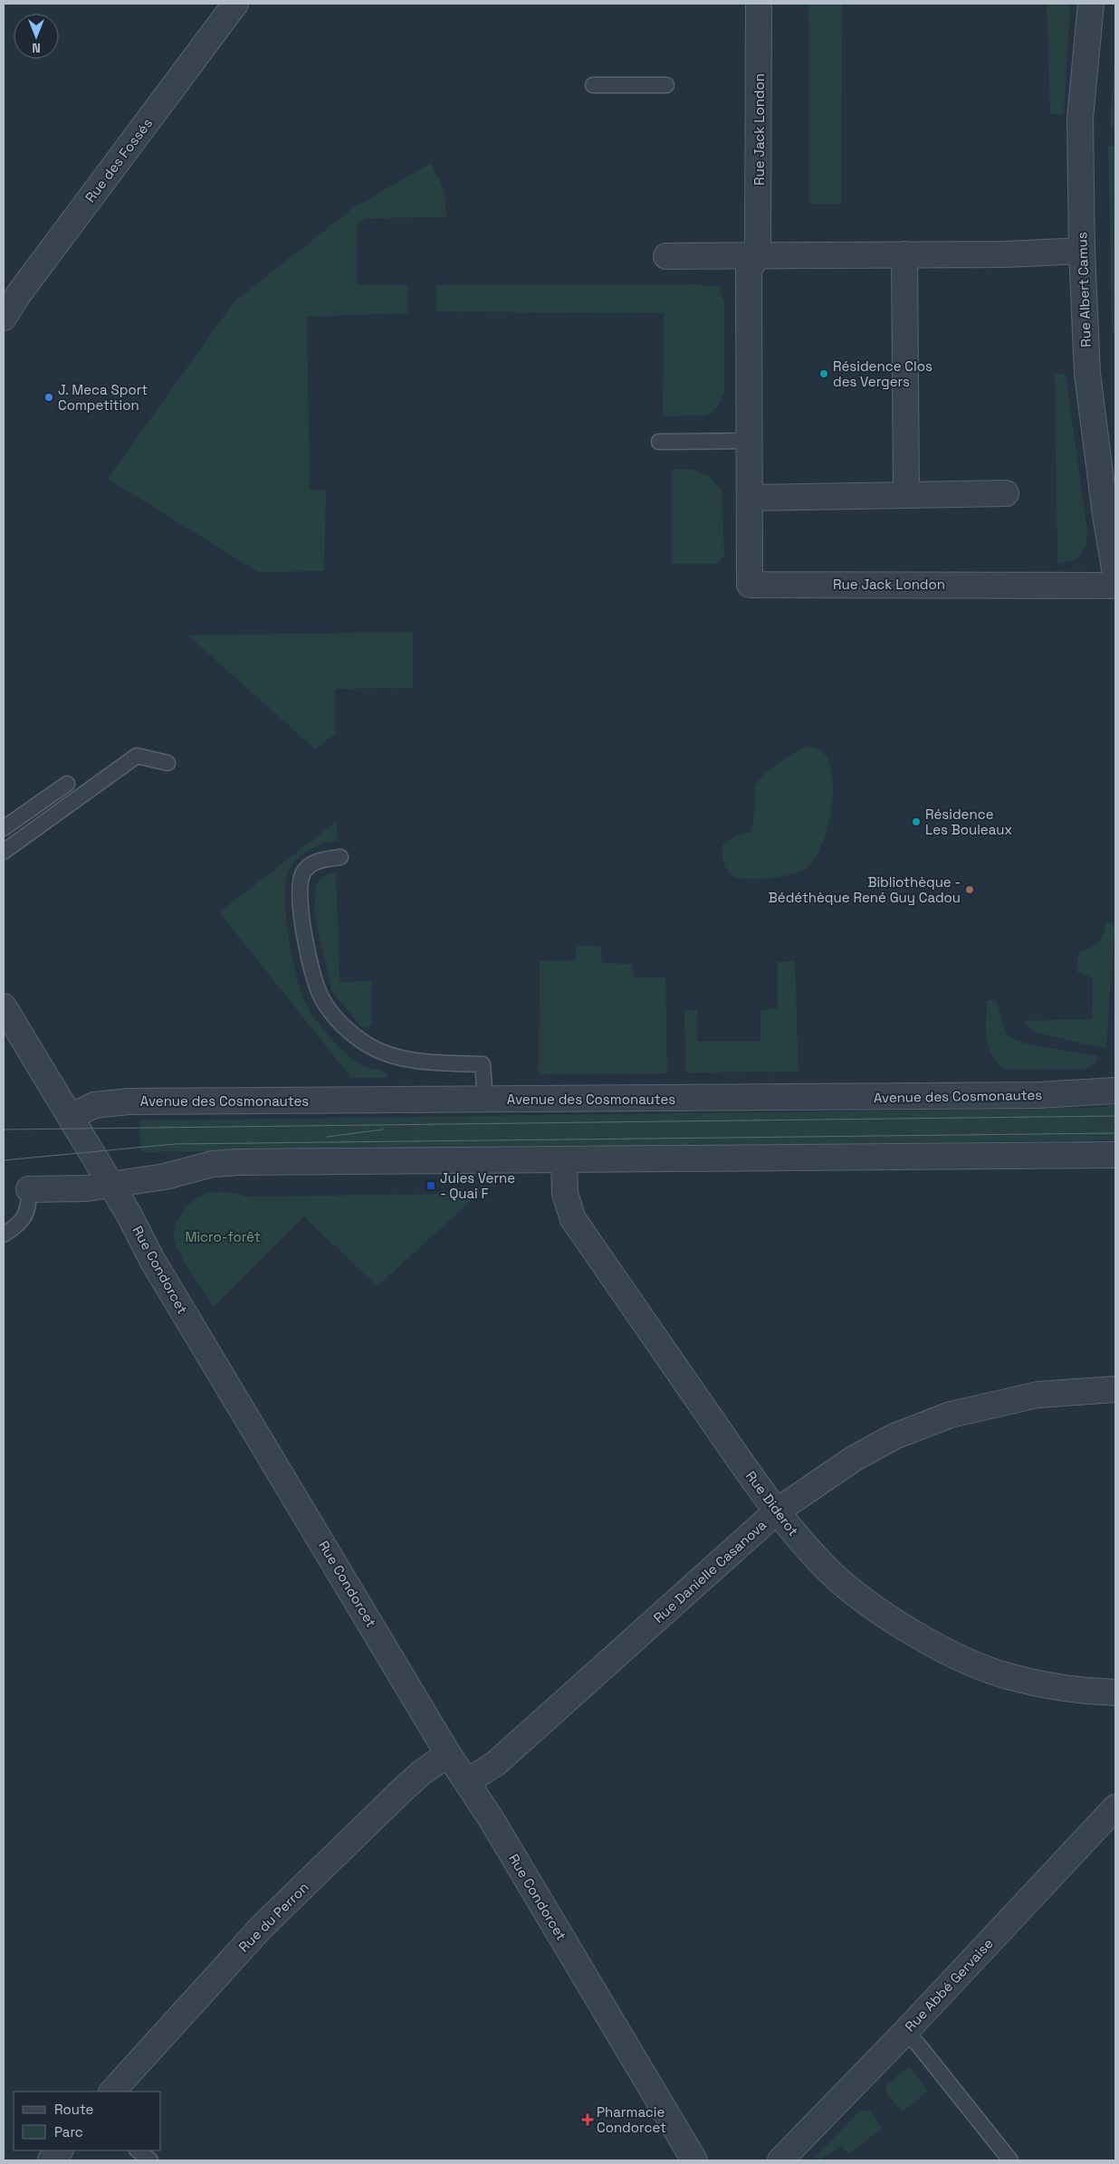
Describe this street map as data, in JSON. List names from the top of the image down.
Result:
{
  "streets": {
    "street": [
      "Rue Jack London",
      "Rue des Fossés",
      "Rue Albert Camus",
      "Avenue des Cosmonautes",
      "Rue Condorcet",
      "Rue Diderot",
      "Rue Danielle Casanova",
      "Rue du Perron",
      "Rue Abbé Gervaise"
    ]
  },
  "crossings": [
    ["Avenue des Cosmonautes", "Rue Condorcet"],
    ["Rue Condorcet", "Rue Danielle Casanova"],
    ["Rue Condorcet", "Rue du Perron"],
    ["Rue Diderot", "Rue Danielle Casanova"]
  ],
  "parks": ["Micro-forêt"],
  "places": {
    "other": [
      "Résidence Clos des Vergers",
      "J. Meca Sport Competition",
      "Résidence Les Bouleaux",
      "Bibliothèque - Bédéthèque René Guy Cadou"
    ],
    "transit": ["Jules Verne - Quai F"],
    "health": ["Pharmacie Condorcet"]
  },
  "legend": ["Route", "Parc"],
  "north": "bottom"
}
